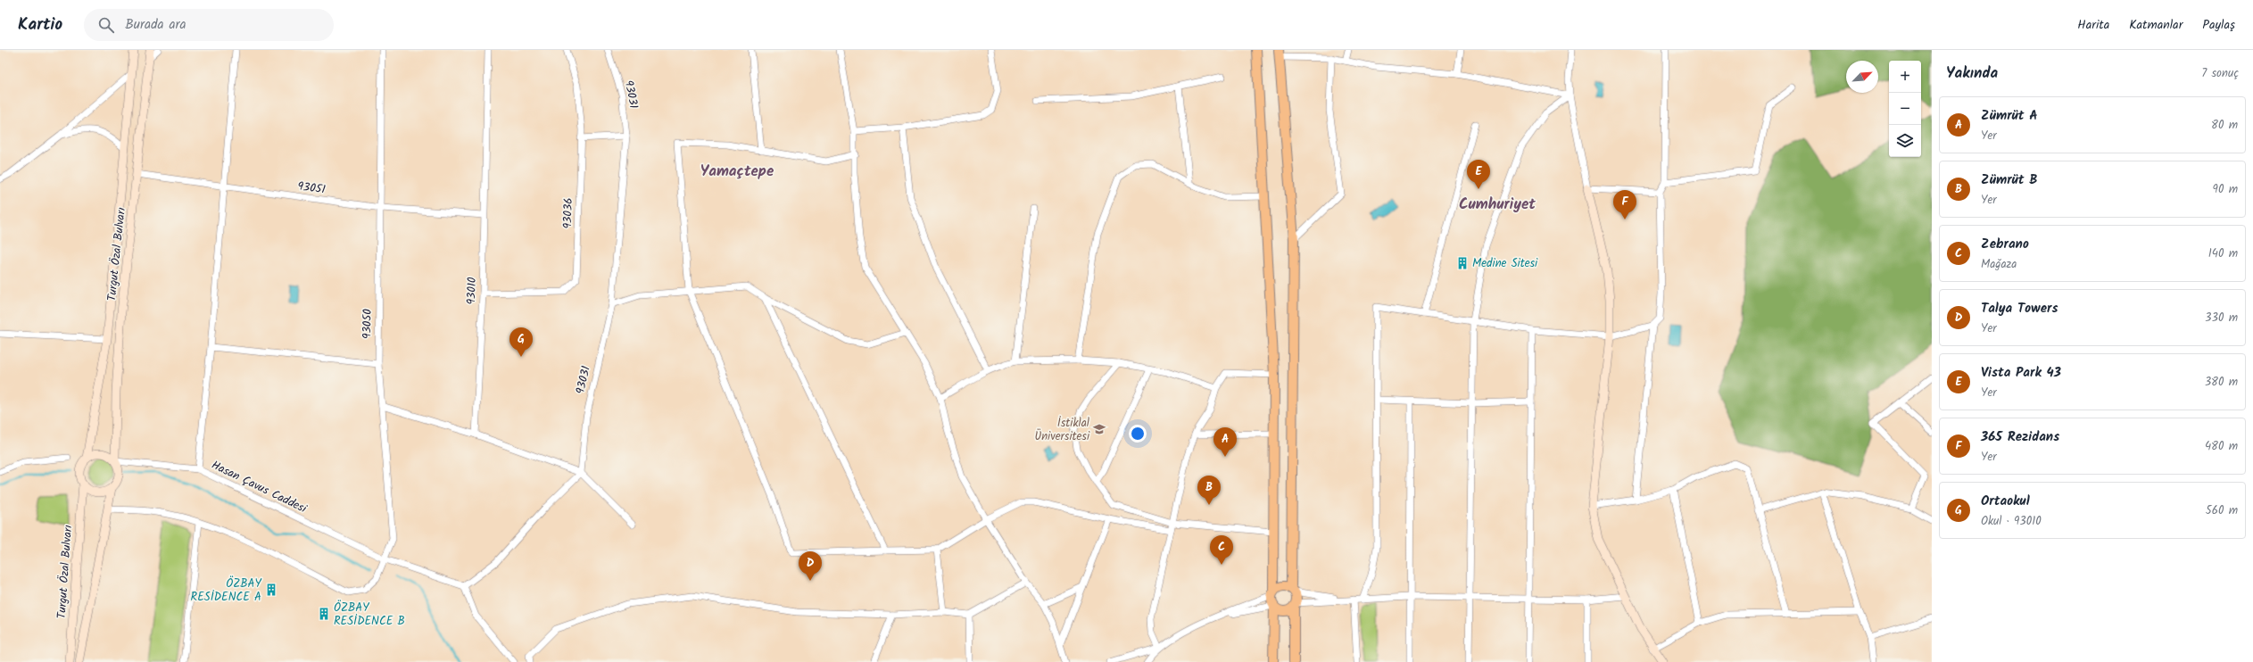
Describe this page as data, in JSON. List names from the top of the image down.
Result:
{
  "streets": {
    "main road": ["Turgut Özal Bulvarı"],
    "street": [
      "93031",
      "93051",
      "93036",
      "93010",
      "93050",
      "Hasan Çavus Caddesi"
    ]
  },
  "crossings": [
    ["93051", "Turgut Özal Bulvarı"],
    ["93051", "93010"],
    ["93051", "93050"],
    ["93036", "93010"],
    ["Turgut Özal Bulvarı", "Hasan Çavus Caddesi"],
    ["93050", "Hasan Çavus Caddesi"]
  ],
  "districts": ["Yamaçtepe", "Cumhuriyet"],
  "places": {
    "building": ["Medine Sitesi", "ÖZBAY RESİDENCE A", "ÖZBAY RESİDENCE B"],
    "school or university": ["İstiklal Üniversitesi"]
  },
  "north": "top right",
  "page": {
    "header": "Kartio",
    "search": "Burada ara",
    "nav": ["Harita", "Katmanlar", "Paylaş"],
    "heading": ["Yakında", "7 sonuç"],
    "map_buttons": ["+", "−"],
    "list": [
      {
        "mark": "A",
        "name": "Zümrüt A",
        "note": "Yer",
        "value": "80 m"
      },
      {
        "mark": "B",
        "name": "Zümrüt B",
        "note": "Yer",
        "value": "90 m"
      },
      {
        "mark": "C",
        "name": "Zebrano",
        "note": "Mağaza",
        "value": "140 m"
      },
      {
        "mark": "D",
        "name": "Talya Towers",
        "note": "Yer",
        "value": "330 m"
      },
      {
        "mark": "E",
        "name": "Vista Park 43",
        "note": "Yer",
        "value": "380 m"
      },
      {
        "mark": "F",
        "name": "365 Rezidans",
        "note": "Yer",
        "value": "480 m"
      },
      {
        "mark": "G",
        "name": "Ortaokul",
        "note": "Okul · 93010",
        "value": "560 m"
      }
    ],
    "pins": [
      "E",
      "F",
      "G",
      "A",
      "B",
      "C",
      "D"
    ]
  }
}
